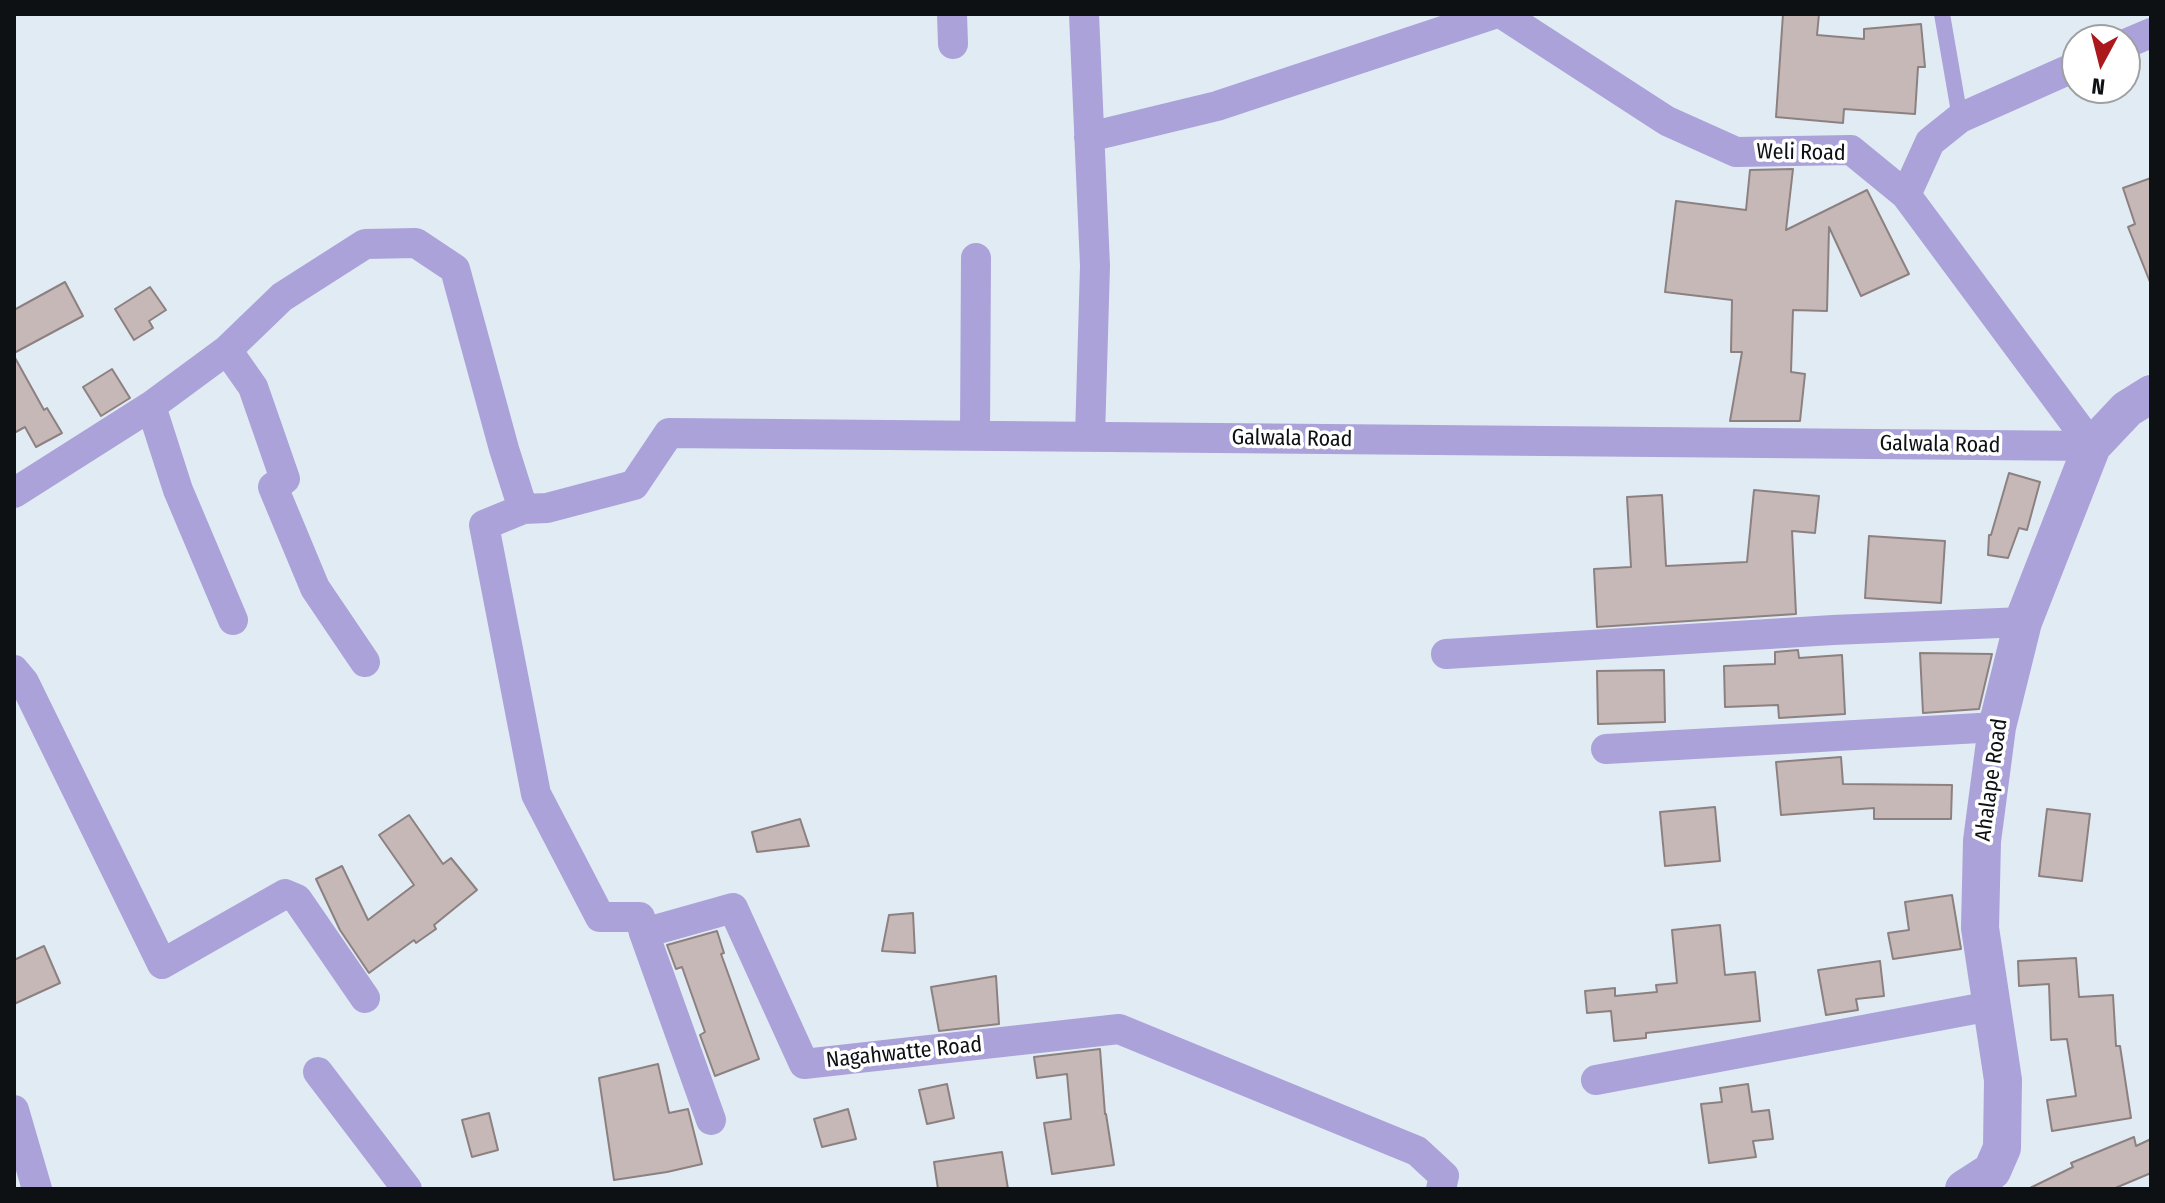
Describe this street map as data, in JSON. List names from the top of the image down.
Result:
{
  "streets": {
    "street": [
      "Weli Road",
      "Galwala Road",
      "Ahalape Road",
      "Nagahwatte Road"
    ]
  },
  "crossings": [
    ["Weli Road", "Galwala Road"],
    ["Weli Road", "Ahalape Road"],
    ["Galwala Road", "Ahalape Road"]
  ],
  "north": "bottom"
}
